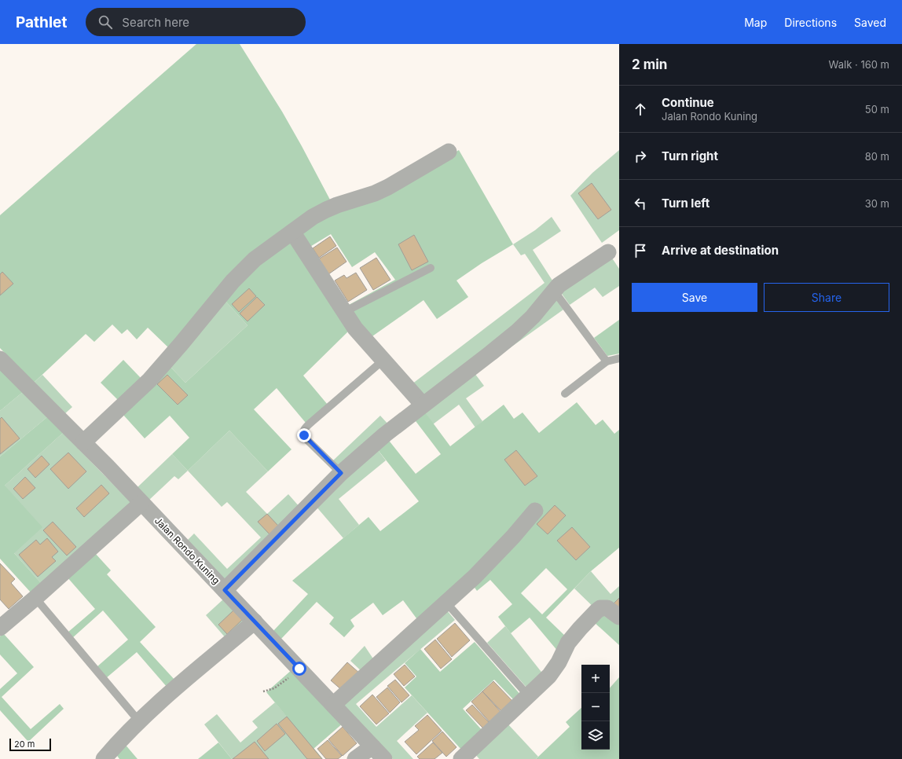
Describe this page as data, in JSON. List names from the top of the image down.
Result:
{
  "streets": {
    "street": ["Jalan Rondo Kuning"]
  },
  "scale_bar": "20 m",
  "page": {
    "header": "Pathlet",
    "search": "Search here",
    "nav": ["Map", "Directions", "Saved"],
    "heading": ["2 min", "Walk · 160 m"],
    "list": [
      ["Continue", "Jalan Rondo Kuning", "50 m"],
      ["Turn right", "80 m"],
      ["Turn left", "30 m"],
      "Arrive at destination"
    ],
    "buttons": ["Save", "Share"],
    "map_buttons": ["+", "−"],
    "scale": "20 m"
  }
}
